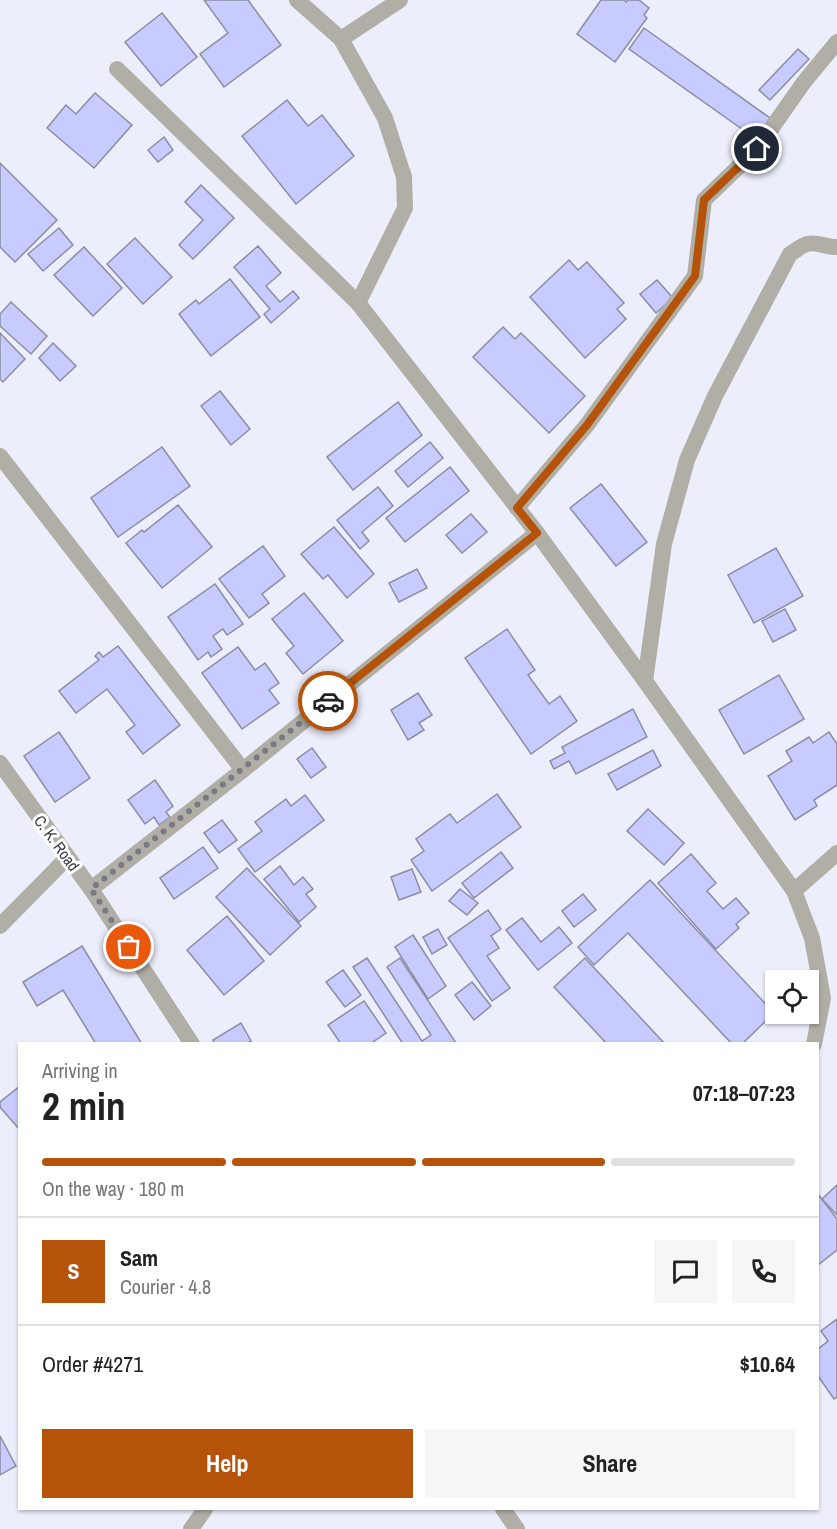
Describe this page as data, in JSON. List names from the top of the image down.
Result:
{
  "streets": {
    "street": ["C. K. Road"]
  },
  "page": {
    "heading": ["2 min", "Arriving in", "07:18–07:23"],
    "panel": [
      "Sam",
      "Courier · 4.8",
      "Order #4271",
      "$10.64"
    ],
    "bar": "On the way · 180 m",
    "round": "S",
    "buttons": ["Help", "Share"]
  }
}
